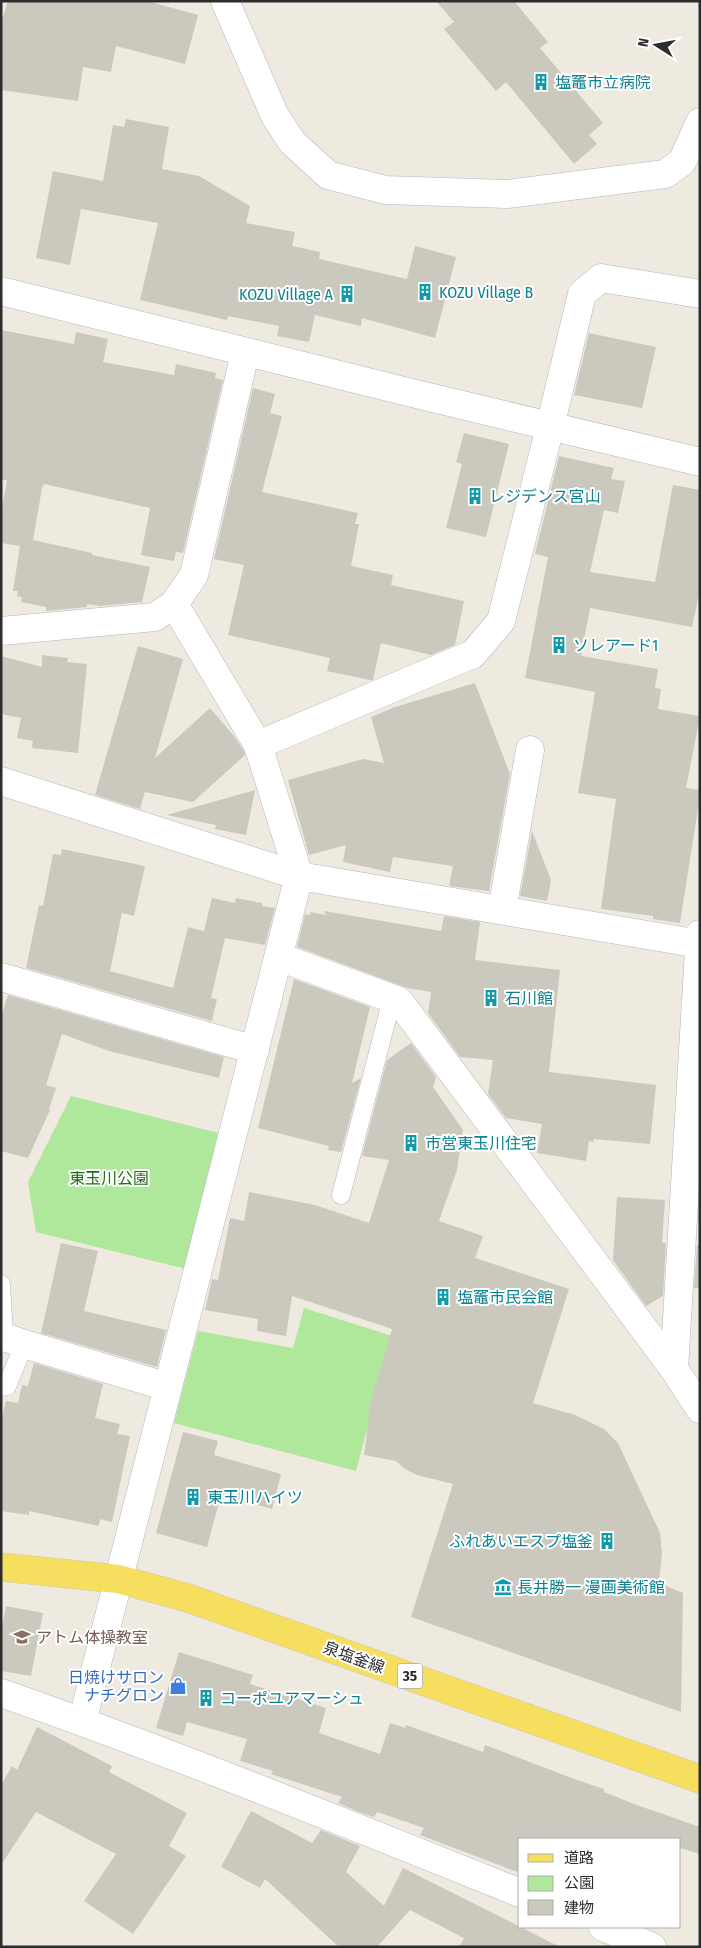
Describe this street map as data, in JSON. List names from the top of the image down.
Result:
{
  "streets": {
    "main road": ["泉塩釜線", "35"]
  },
  "parks": ["東玉川公園"],
  "places": {
    "building": [
      "塩竈市立病院",
      "KOZU Village B",
      "KOZU Village A",
      "レジデンス宮山",
      "ソレアード1",
      "石川館",
      "市営東玉川住宅",
      "塩竈市民会館",
      "東玉川ハイツ",
      "ふれあいエスプ塩釜",
      "コーポユアマーシュ"
    ],
    "museum": ["長井勝一 漫画美術館"],
    "school or university": ["アトム体操教室"],
    "shop": ["日焼けサロン ナチグロン"]
  },
  "legend": ["道路", "公園", "建物"],
  "north": "left"
}
